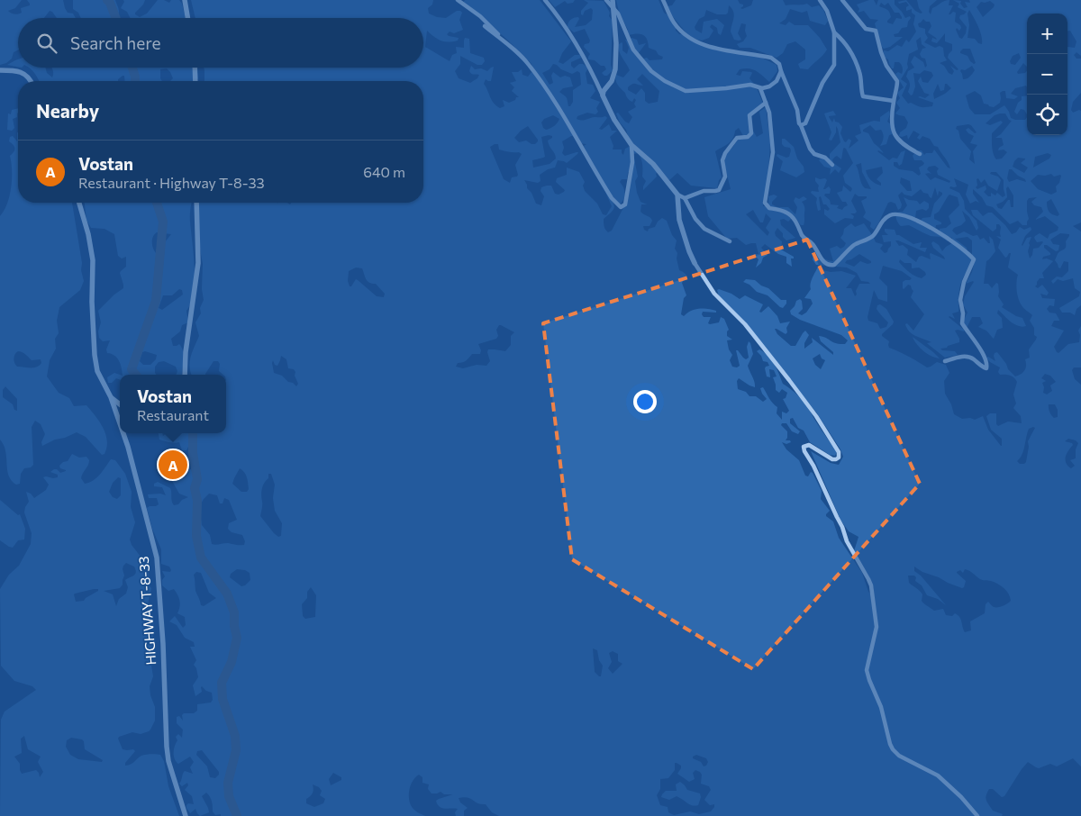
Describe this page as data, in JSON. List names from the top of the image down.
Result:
{
  "streets": {
    "street": ["HIGHWAY T-8-33"]
  },
  "page": {
    "map_buttons": ["+", "−"],
    "search": "Search here",
    "heading": "Nearby",
    "list": [
      {
        "mark": "A",
        "name": "Vostan",
        "note": "Restaurant · Highway T-8-33",
        "value": "640 m"
      }
    ],
    "popup": ["Vostan", "Restaurant"],
    "pins": "A"
  }
}
